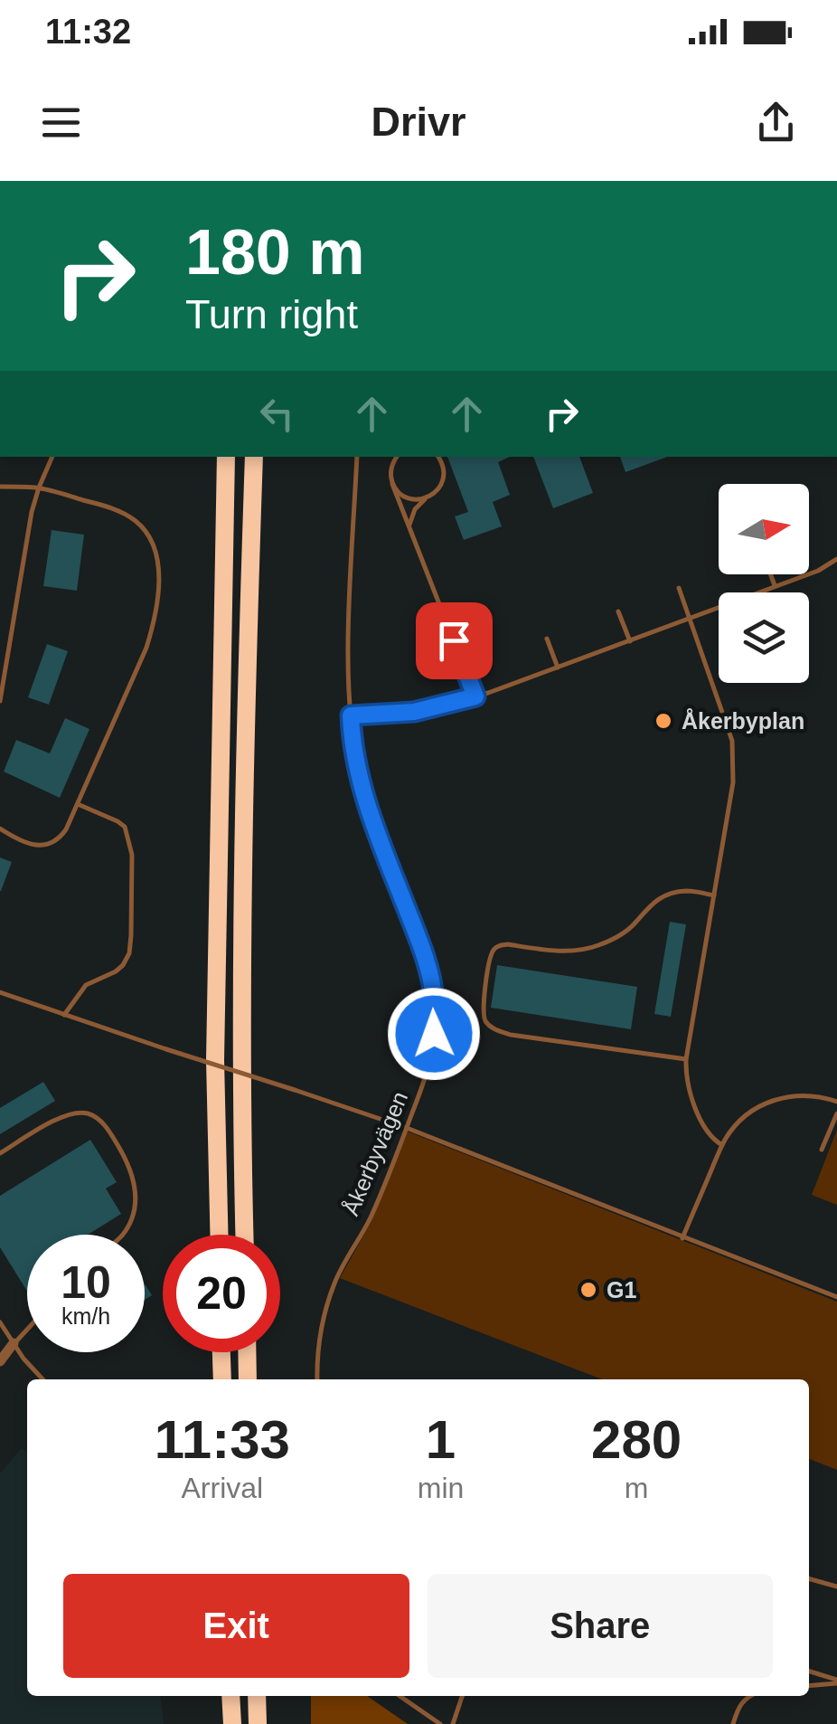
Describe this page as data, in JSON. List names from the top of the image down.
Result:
{
  "streets": {
    "lane": ["Åkerbyvägen"]
  },
  "places": ["Åkerbyplan", "G1"],
  "north": "right",
  "page": {
    "status": "11:32",
    "header": "Drivr",
    "turn": ["180 m", "Turn right"],
    "speed": "10 km/h",
    "limit": "20",
    "eta": [
      "11:33",
      "Arrival",
      "1",
      "min",
      "280",
      "m"
    ],
    "buttons": ["Exit", "Share"]
  }
}
